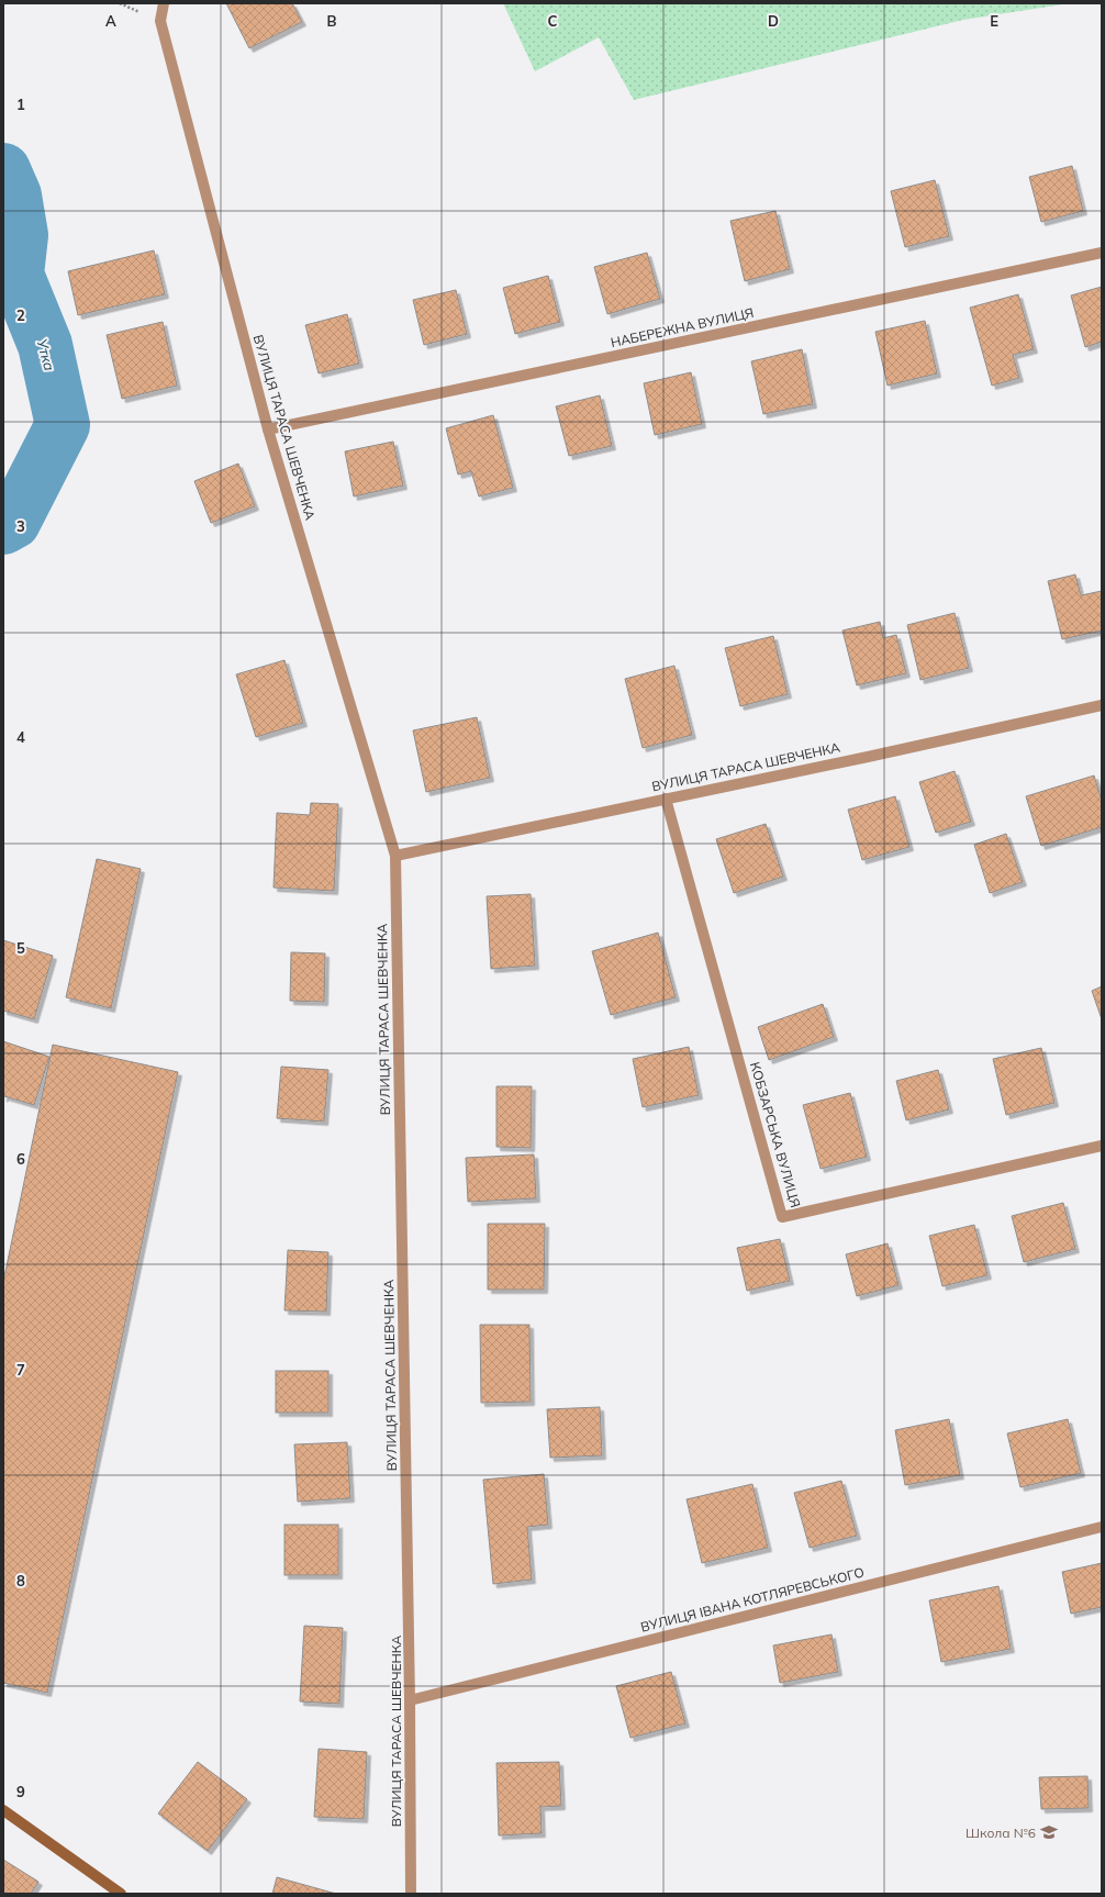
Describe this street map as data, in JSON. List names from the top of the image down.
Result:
{
  "streets": {
    "street": [
      "НАБЕРЕЖНА ВУЛИЦЯ",
      "ВУЛИЦЯ ТАРАСА ШЕВЧЕНКА",
      "КОБЗАРСЬКА ВУЛИЦЯ",
      "ВУЛИЦЯ ІВАНА КОТЛЯРЕВСЬКОГО"
    ]
  },
  "crossings": [
    ["НАБЕРЕЖНА ВУЛИЦЯ", "ВУЛИЦЯ ТАРАСА ШЕВЧЕНКА"],
    ["ВУЛИЦЯ ТАРАСА ШЕВЧЕНКА", "КОБЗАРСЬКА ВУЛИЦЯ"],
    ["ВУЛИЦЯ ТАРАСА ШЕВЧЕНКА", "ВУЛИЦЯ ІВАНА КОТЛЯРЕВСЬКОГО"]
  ],
  "water": ["Утка"],
  "places": {
    "school or university": ["Школа №6"]
  },
  "grid": {
    "columns": [
      "A",
      "B",
      "C",
      "D",
      "E"
    ],
    "rows": [
      "1",
      "2",
      "3",
      "4",
      "5",
      "6",
      "7",
      "8",
      "9"
    ]
  }
}
